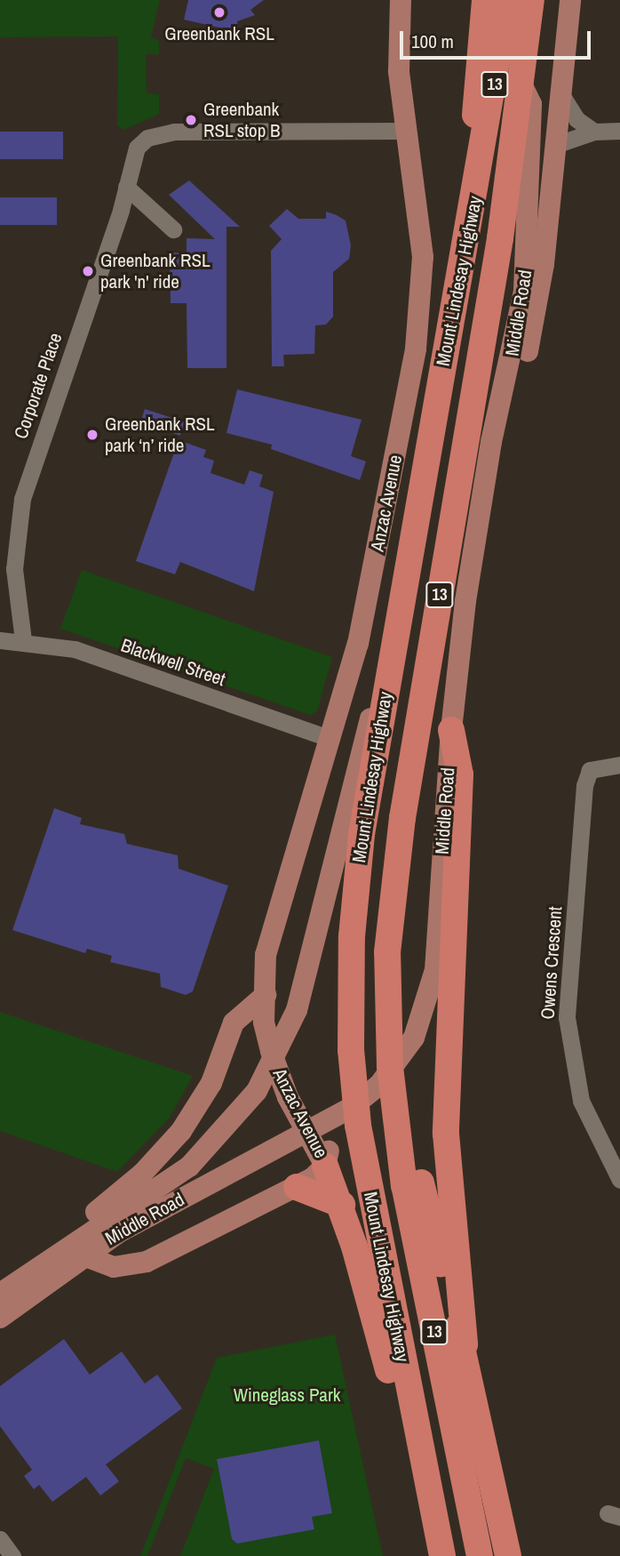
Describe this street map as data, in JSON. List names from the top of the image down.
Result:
{
  "streets": {
    "highway": ["13", "Mount Lindesay Highway"],
    "main road": ["Middle Road", "Anzac Avenue"],
    "street": ["Corporate Place", "Blackwell Street", "Owens Crescent"]
  },
  "crossings": [
    ["Mount Lindesay Highway", "Middle Road"],
    ["Corporate Place", "Anzac Avenue"],
    ["Corporate Place", "Blackwell Street"],
    ["Anzac Avenue", "Blackwell Street"]
  ],
  "parks": ["Wineglass Park"],
  "places": [
    "Greenbank RSL",
    "Greenbank RSL stop B",
    "Greenbank RSL park 'n' ride",
    "Greenbank RSL park ‘n’ ride"
  ],
  "scale_bar": "100 m"
}
